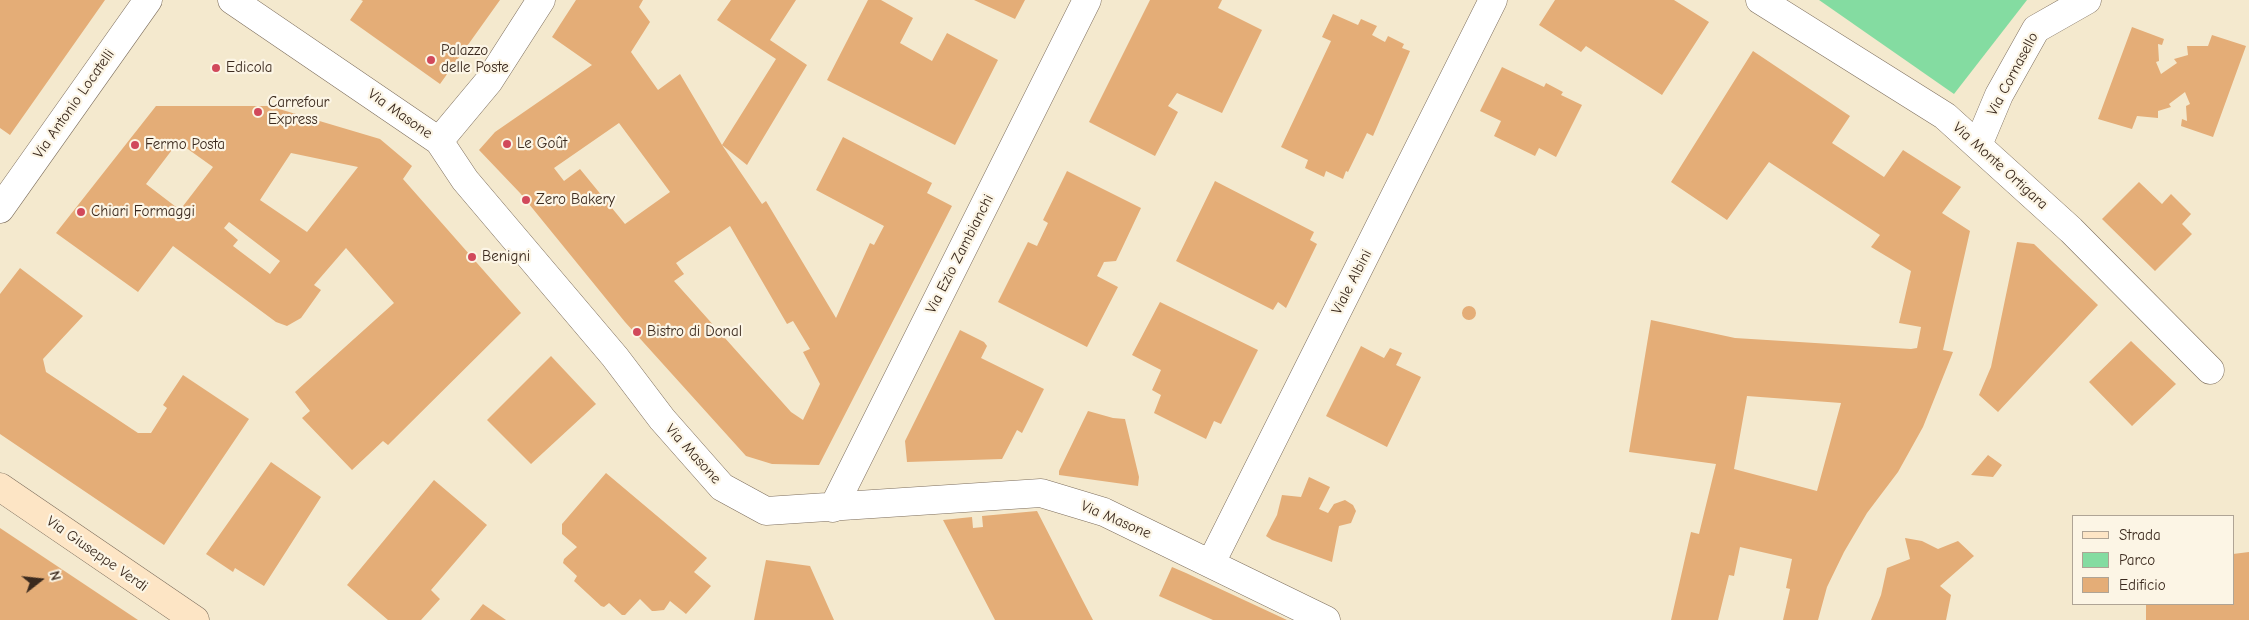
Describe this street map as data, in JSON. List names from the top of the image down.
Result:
{
  "streets": {
    "street": [
      "Via Cornasello",
      "Via Antonio Locatelli",
      "Via Masone",
      "Via Monte Ortigara",
      "Via Ezio Zambianchi",
      "Viale Albini",
      "Via Giuseppe Verdi"
    ]
  },
  "crossings": [
    ["Via Cornasello", "Via Monte Ortigara"],
    ["Via Masone", "Via Ezio Zambianchi"],
    ["Via Masone", "Viale Albini"]
  ],
  "places": [
    "Palazzo delle Poste",
    "Edicola",
    "Carrefour Express",
    "Le Goût",
    "Fermo Posta",
    "Zero Bakery",
    "Chiari Formaggi",
    "Benigni",
    "Bistro di Donal"
  ],
  "legend": ["Strada", "Parco", "Edificio"],
  "north": "right"
}
